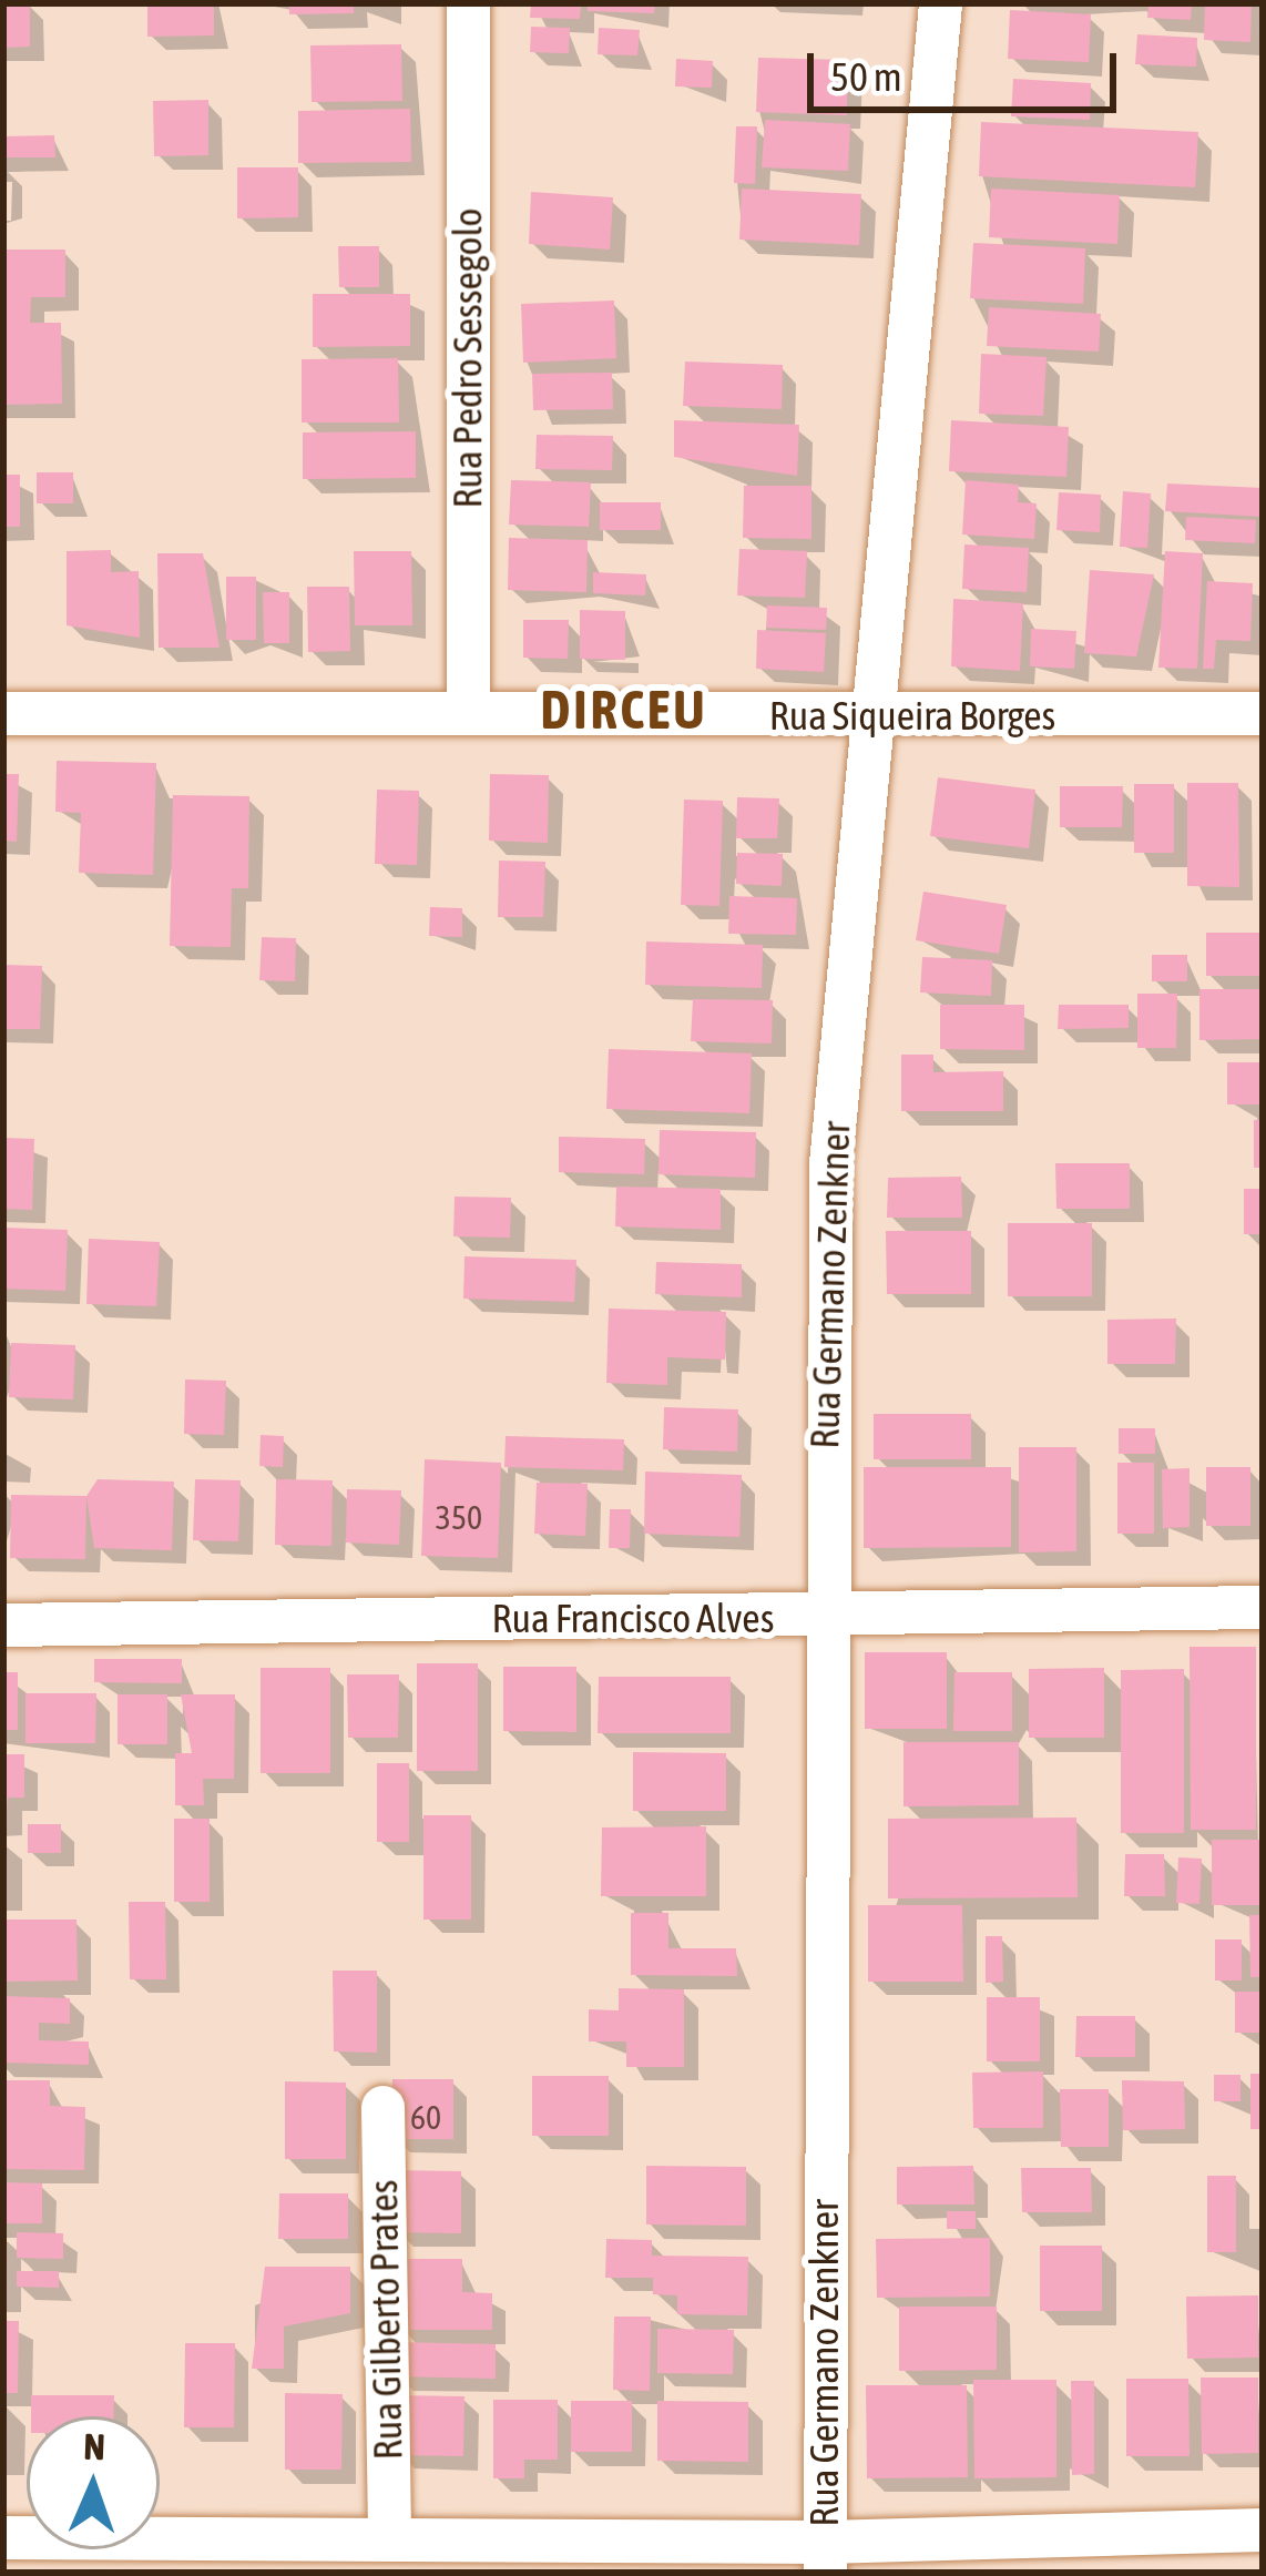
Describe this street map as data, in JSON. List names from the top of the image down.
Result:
{
  "streets": {
    "street": [
      "Rua Pedro Sessegolo",
      "Rua Siqueira Borges",
      "Rua Germano Zenkner",
      "Rua Francisco Alves",
      "Rua Gilberto Prates"
    ]
  },
  "crossings": [
    ["Rua Pedro Sessegolo", "Rua Siqueira Borges"],
    ["Rua Siqueira Borges", "Rua Germano Zenkner"],
    ["Rua Germano Zenkner", "Rua Francisco Alves"]
  ],
  "districts": ["DIRCEU"],
  "house_numbers": ["350", "60"],
  "scale_bar": "50 m",
  "north": "top"
}
